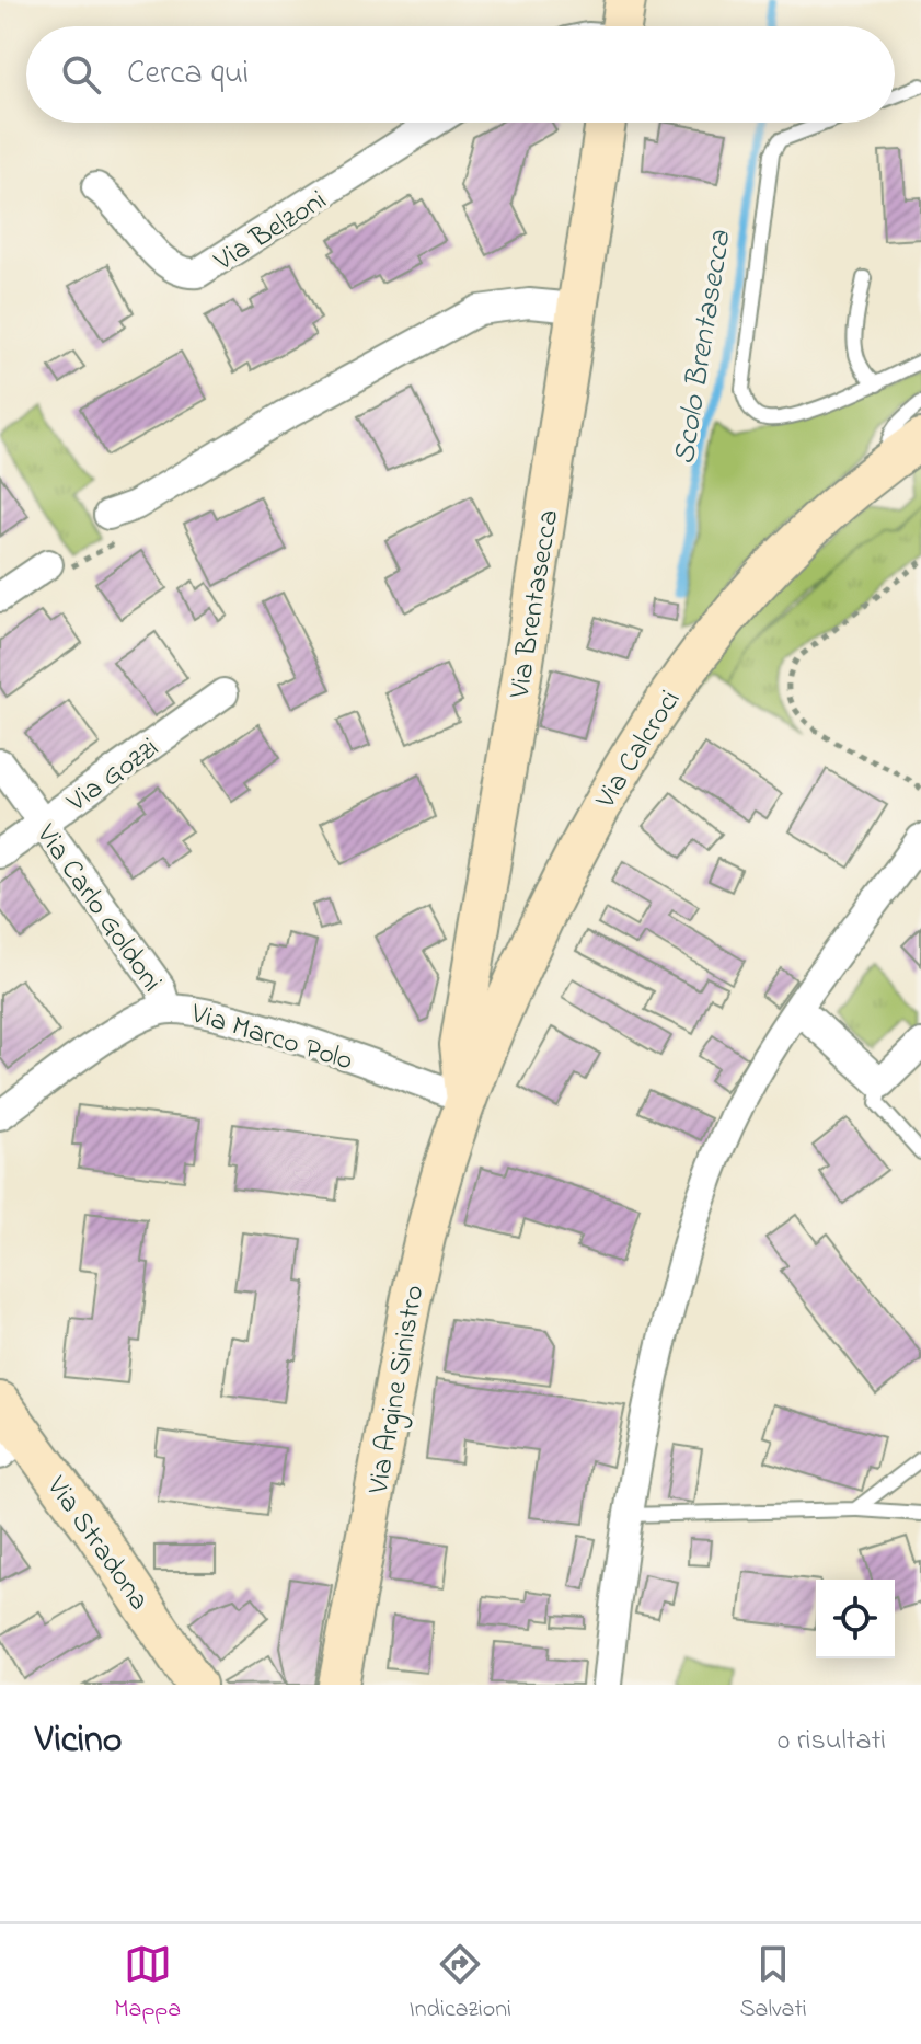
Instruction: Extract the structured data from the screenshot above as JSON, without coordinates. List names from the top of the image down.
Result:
{
  "streets": {
    "main road": [
      "Via Brentasecca",
      "Via Calcroci",
      "Via Argine Sinistro",
      "Via Stradona"
    ],
    "street": [
      "Via Belzoni",
      "Via Gozzi",
      "Via Carlo Goldoni",
      "Via Marco Polo"
    ]
  },
  "crossings": [
    ["Via Brentasecca", "Via Calcroci"],
    ["Via Brentasecca", "Via Marco Polo"],
    ["Via Brentasecca", "Via Argine Sinistro"],
    ["Via Calcroci", "Via Marco Polo"],
    ["Via Calcroci", "Via Argine Sinistro"],
    ["Via Gozzi", "Via Carlo Goldoni"],
    ["Via Carlo Goldoni", "Via Marco Polo"],
    ["Via Marco Polo", "Via Argine Sinistro"]
  ],
  "water": ["Scolo Brentasecca"],
  "page": {
    "search": "Cerca qui",
    "heading": ["Vicino", "0 risultati"],
    "nav": ["Mappa", "Indicazioni", "Salvati"]
  }
}
